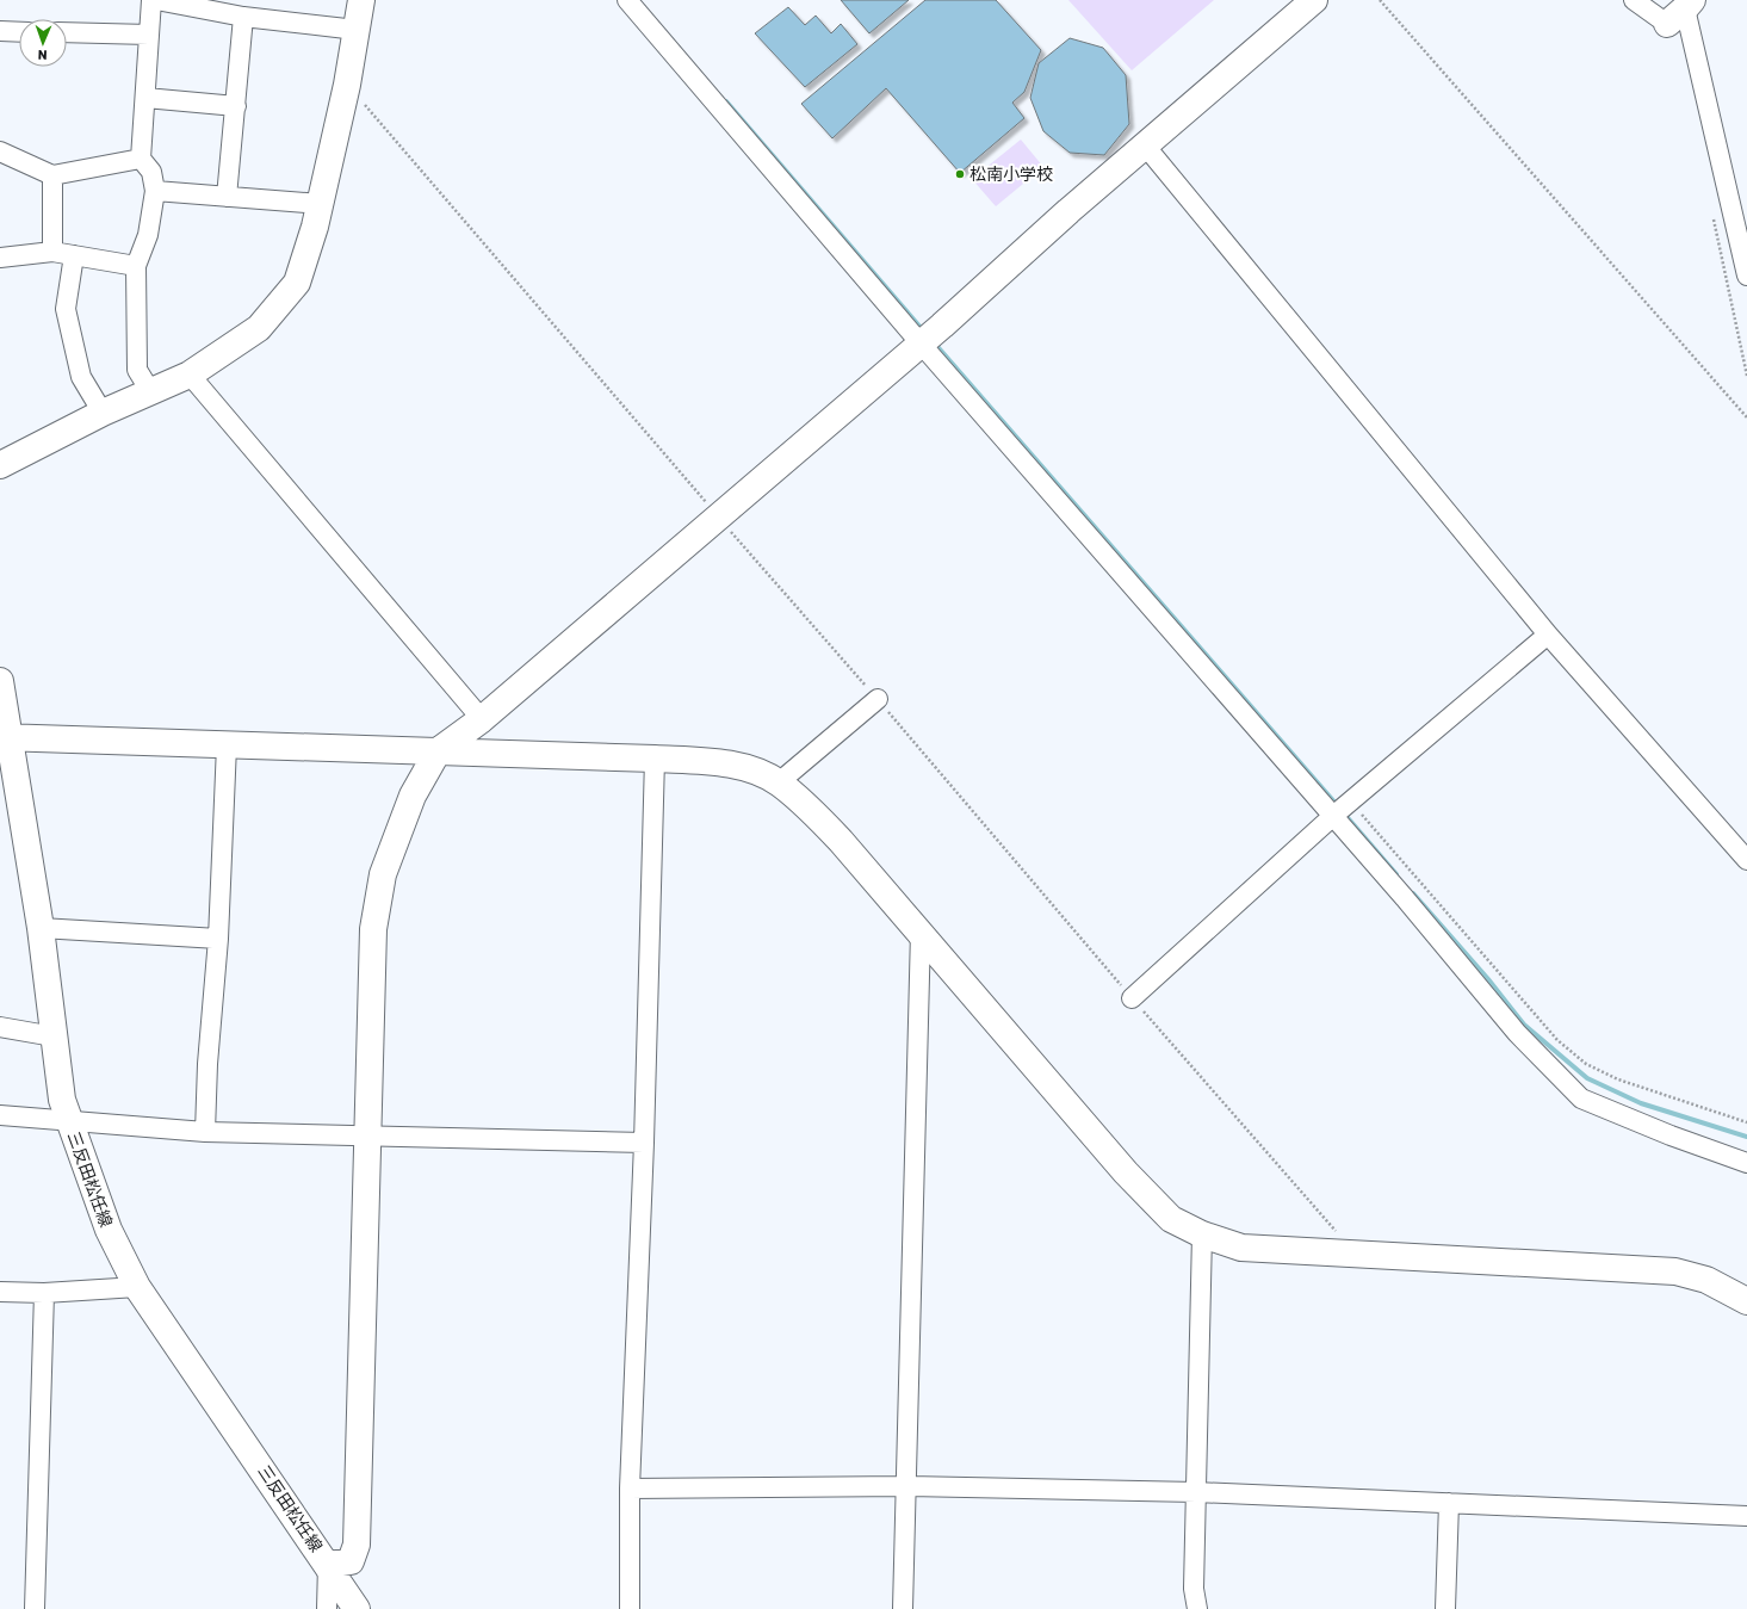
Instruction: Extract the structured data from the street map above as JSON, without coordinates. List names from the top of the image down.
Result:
{
  "streets": {
    "street": ["三反田松任線"]
  },
  "places": ["松南小学校"],
  "north": "bottom"
}
